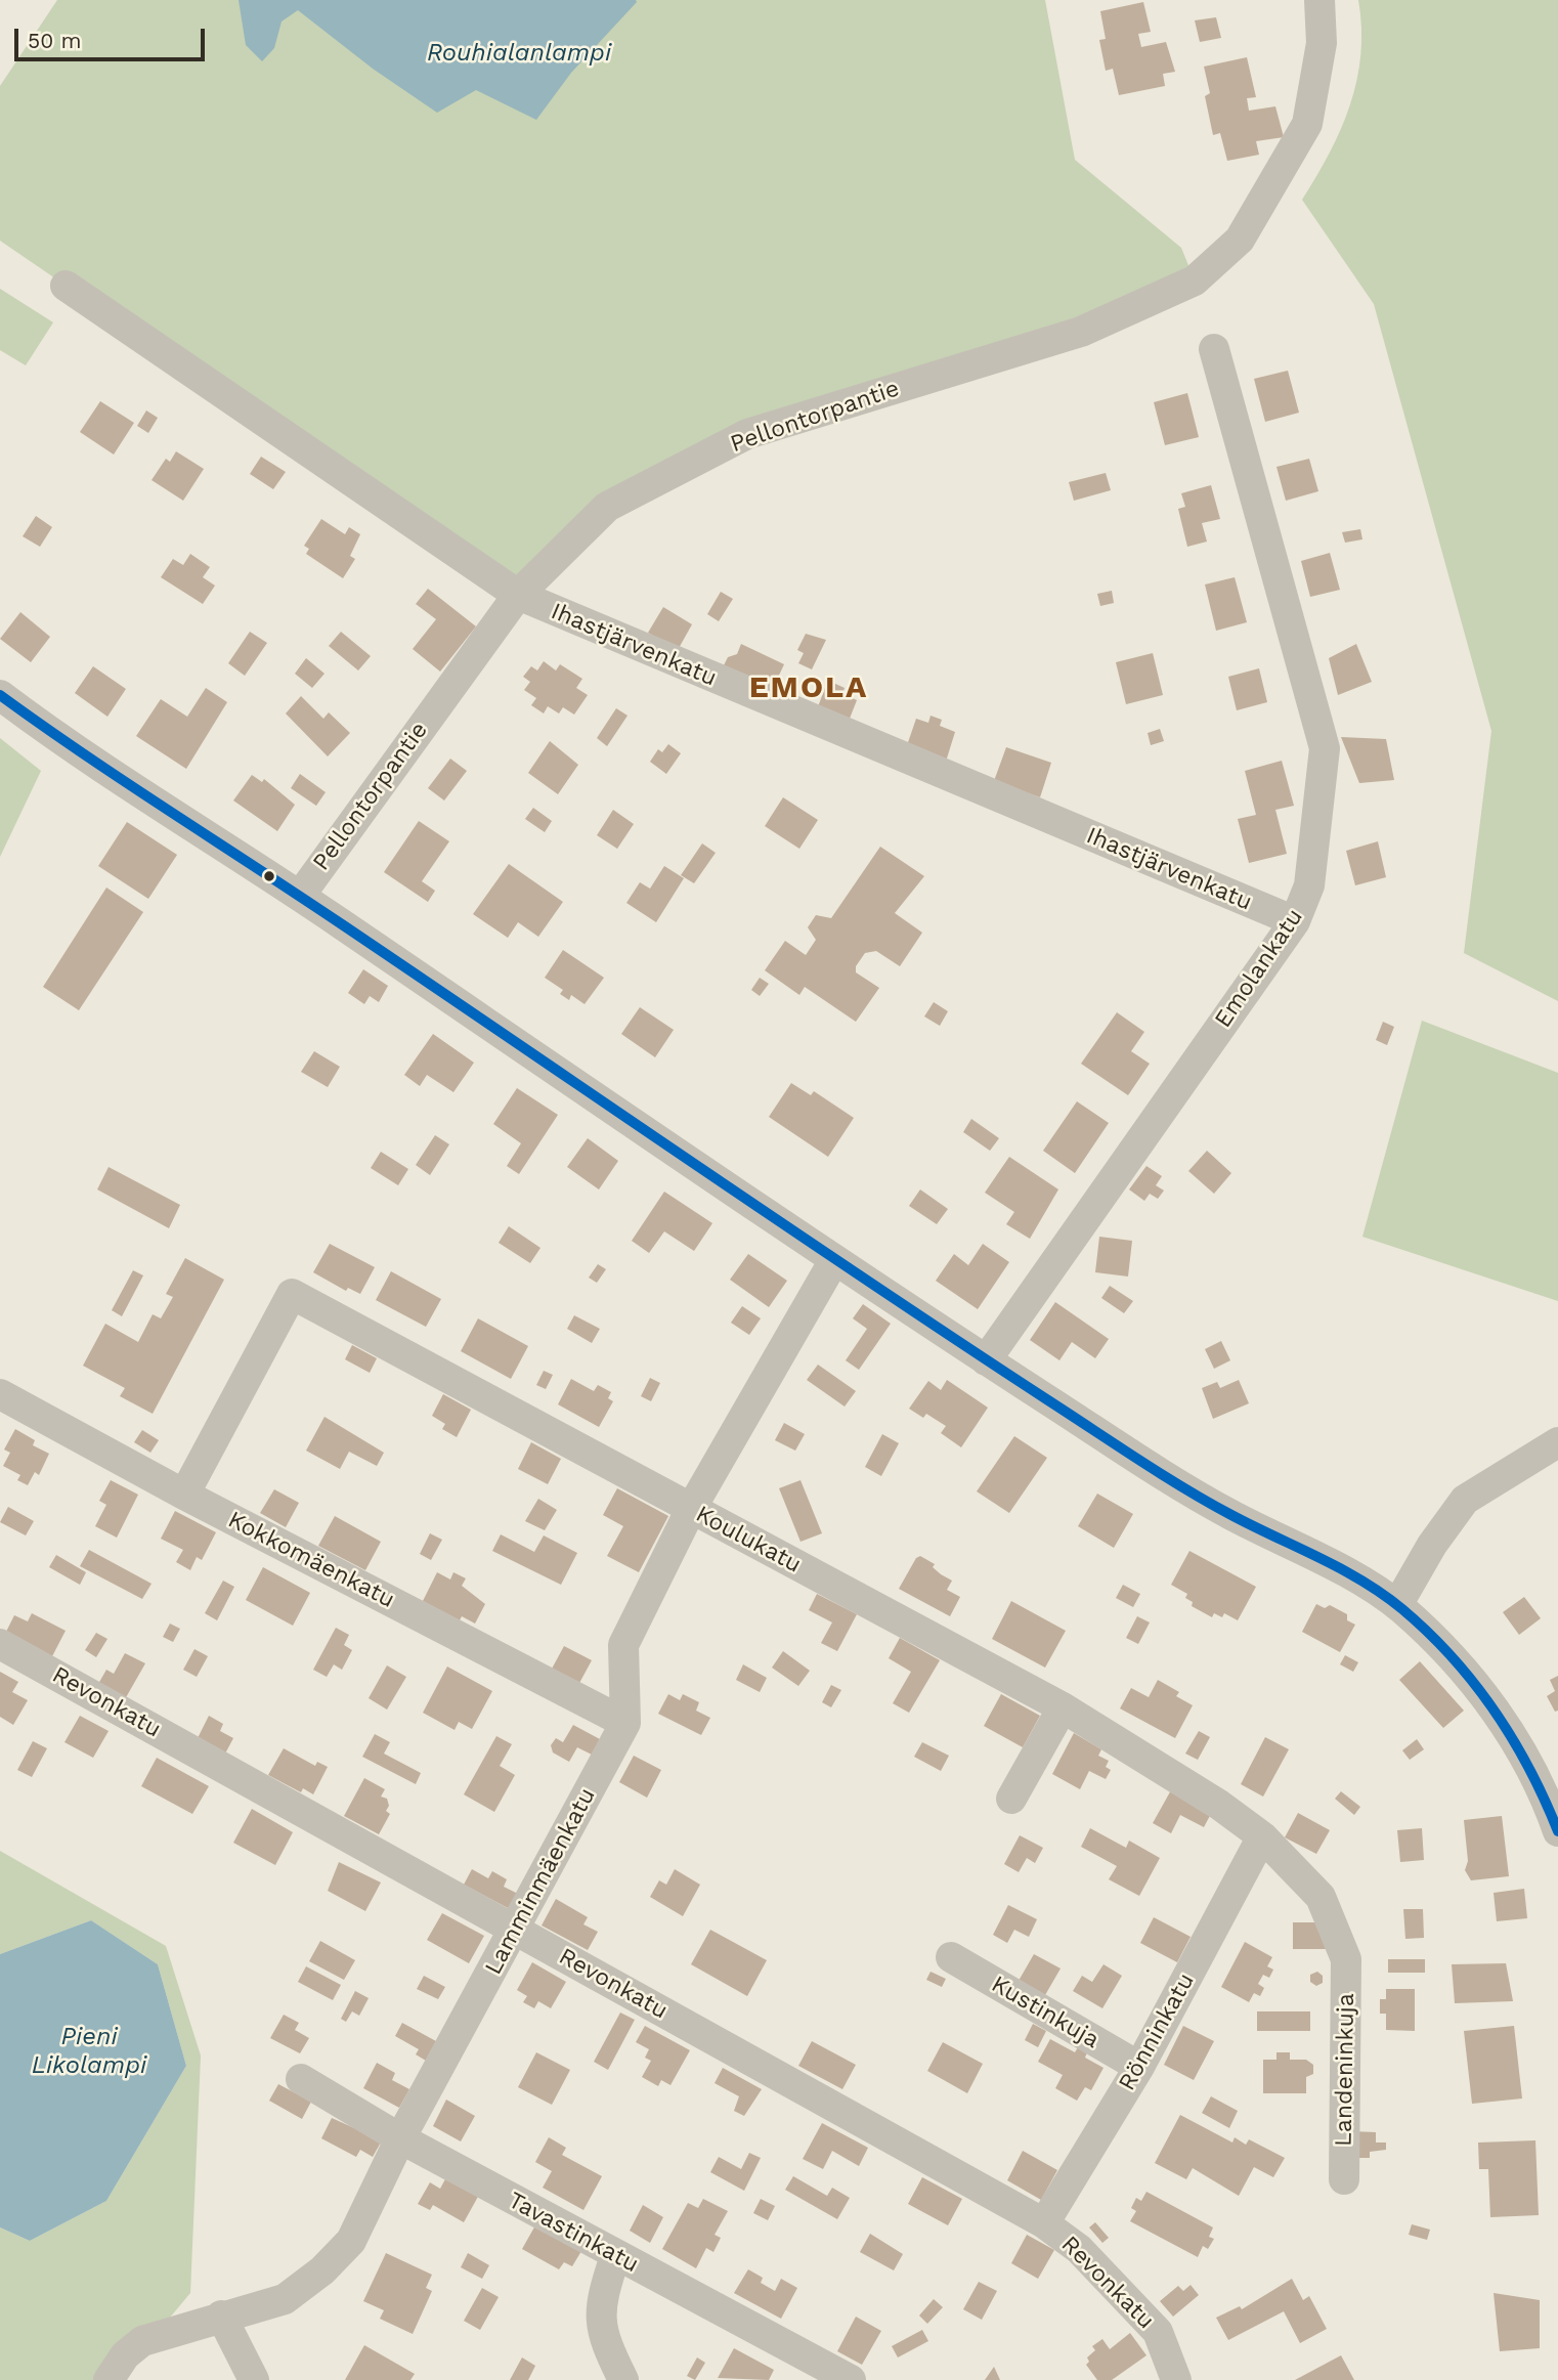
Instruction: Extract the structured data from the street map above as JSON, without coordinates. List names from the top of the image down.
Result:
{
  "streets": {
    "street": [
      "Pellontorpantie",
      "Ihastjärvenkatu",
      "Emolankatu",
      "Koulukatu",
      "Kokkomäenkatu",
      "Revonkatu",
      "Lamminmäenkatu",
      "Kustinkuja",
      "Rönninkatu",
      "Landeninkuja",
      "Tavastinkatu"
    ]
  },
  "crossings": [
    ["Pellontorpantie", "Ihastjärvenkatu"],
    ["Ihastjärvenkatu", "Emolankatu"],
    ["Koulukatu", "Kokkomäenkatu"],
    ["Koulukatu", "Lamminmäenkatu"],
    ["Koulukatu", "Rönninkatu"],
    ["Koulukatu", "Landeninkuja"],
    ["Kokkomäenkatu", "Lamminmäenkatu"],
    ["Revonkatu", "Lamminmäenkatu"],
    ["Revonkatu", "Rönninkatu"],
    ["Lamminmäenkatu", "Tavastinkatu"],
    ["Kustinkuja", "Rönninkatu"]
  ],
  "districts": ["EMOLA"],
  "water": ["Rouhialanlampi", "Pieni Likolampi"],
  "scale_bar": "50 m"
}
